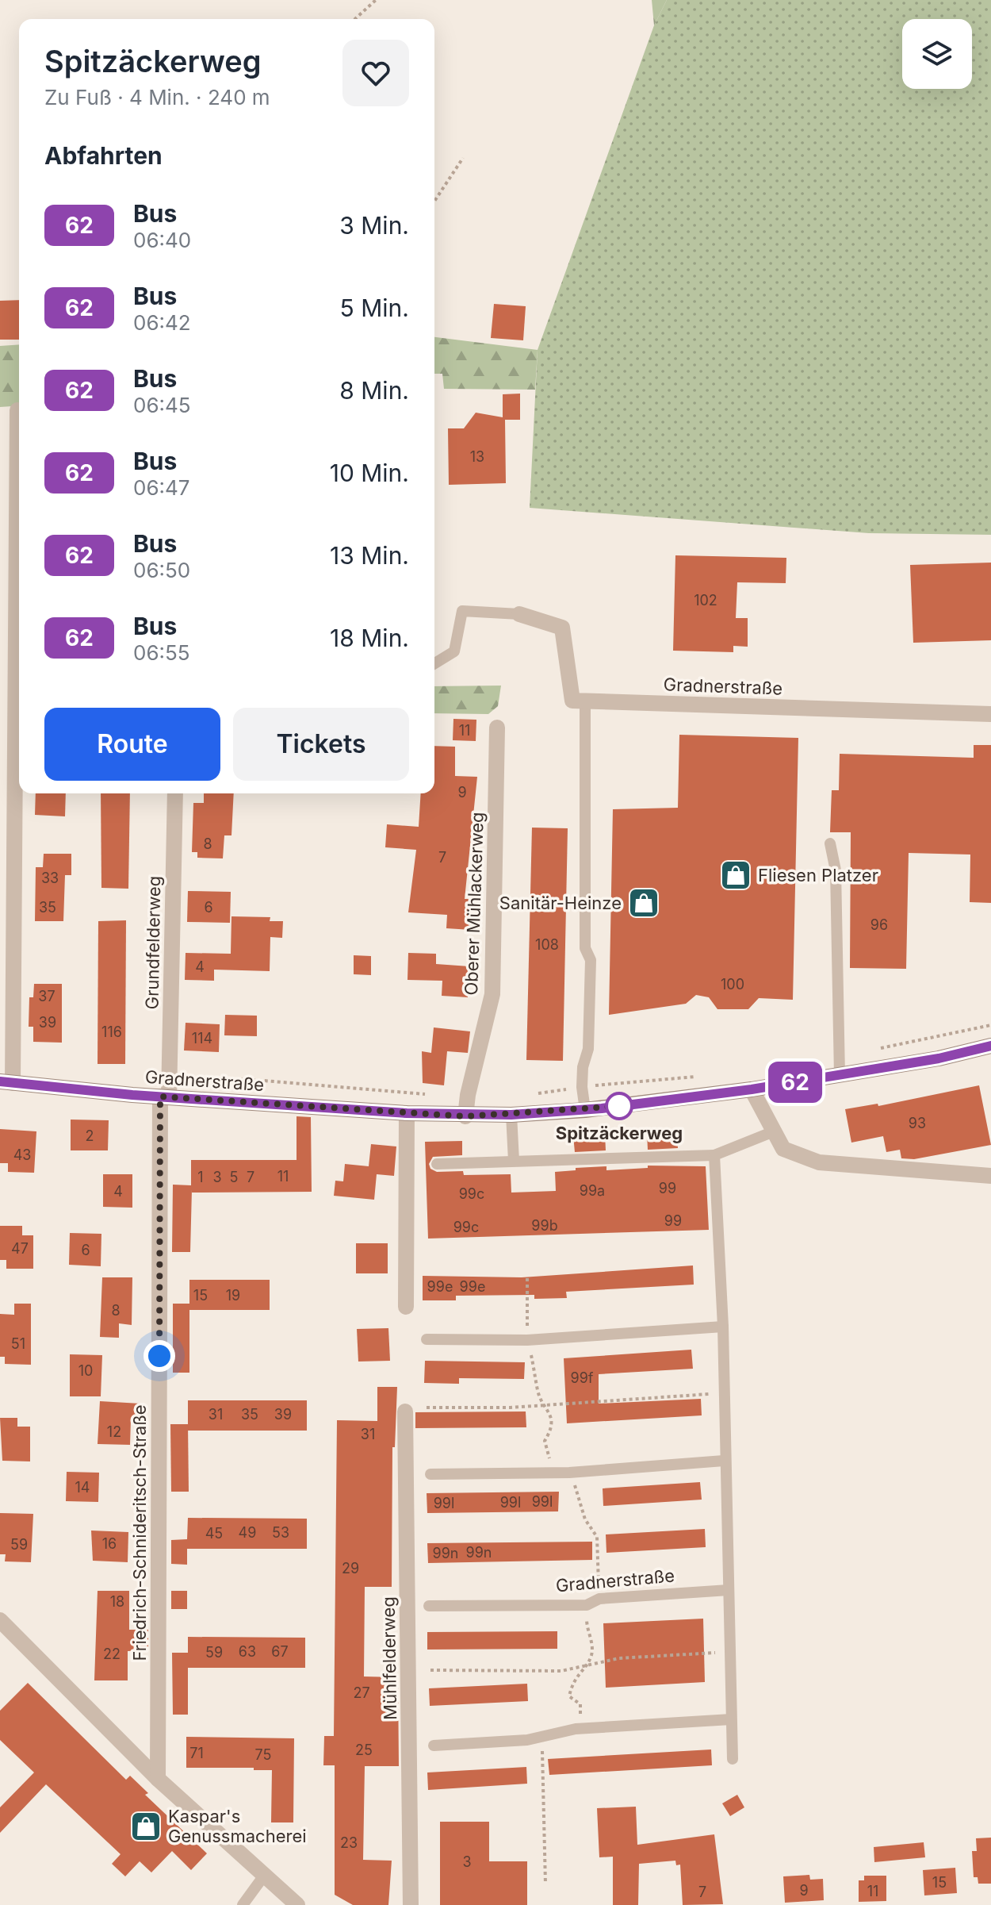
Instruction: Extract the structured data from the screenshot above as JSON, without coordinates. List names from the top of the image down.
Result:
{
  "streets": {
    "main road": ["Gradnerstraße"],
    "street": [
      "Oberer Mühlackerweg",
      "Grundfelderweg",
      "Friedrich-Schnideritsch-Straße",
      "Mühlfelderweg"
    ]
  },
  "crossings": [
    ["Gradnerstraße", "Oberer Mühlackerweg"],
    ["Gradnerstraße", "Grundfelderweg"],
    ["Gradnerstraße", "Friedrich-Schnideritsch-Straße"],
    ["Grundfelderweg", "Friedrich-Schnideritsch-Straße"]
  ],
  "places": {
    "shop": ["Fliesen Platzer", "Sanitär-Heinze", "Kaspar's Genussmacherei"],
    "other": ["Spitzäckerweg"]
  },
  "lines": ["bus line 62"],
  "house_numbers": [
    "13",
    "102",
    "11",
    "9",
    "8",
    "7",
    "33",
    "35",
    "6",
    "96",
    "108",
    "4",
    "100",
    "37",
    "39",
    "116",
    "114",
    "93",
    "2",
    "43",
    "11",
    "1",
    "3",
    "5",
    "7",
    "99",
    "99a",
    "4",
    "99c",
    "99",
    "99b",
    "99c",
    "47",
    "6",
    "99e",
    "99e",
    "15",
    "19",
    "8",
    "51",
    "10",
    "99f",
    "31",
    "35",
    "39",
    "12",
    "31",
    "14",
    "99l",
    "99l",
    "99l",
    "49",
    "53",
    "45",
    "16",
    "59",
    "99n",
    "99n",
    "29",
    "18",
    "63",
    "67",
    "59",
    "22",
    "27",
    "25",
    "71",
    "75",
    "23",
    "3",
    "15",
    "9",
    "11",
    "7"
  ],
  "page": {
    "on_map": "62",
    "heading": [
      ["Spitzäckerweg", "Zu Fuß · 4 Min. · 240 m"],
      "Abfahrten"
    ],
    "list": [
      {
        "mark": "62",
        "name": "Bus",
        "note": "06:40",
        "value": "3 Min."
      },
      {
        "mark": "62",
        "name": "Bus",
        "note": "06:42",
        "value": "5 Min."
      },
      {
        "mark": "62",
        "name": "Bus",
        "note": "06:45",
        "value": "8 Min."
      },
      {
        "mark": "62",
        "name": "Bus",
        "note": "06:47",
        "value": "10 Min."
      },
      {
        "mark": "62",
        "name": "Bus",
        "note": "06:50",
        "value": "13 Min."
      },
      {
        "mark": "62",
        "name": "Bus",
        "note": "06:55",
        "value": "18 Min."
      }
    ],
    "buttons": ["Route", "Tickets"]
  }
}
